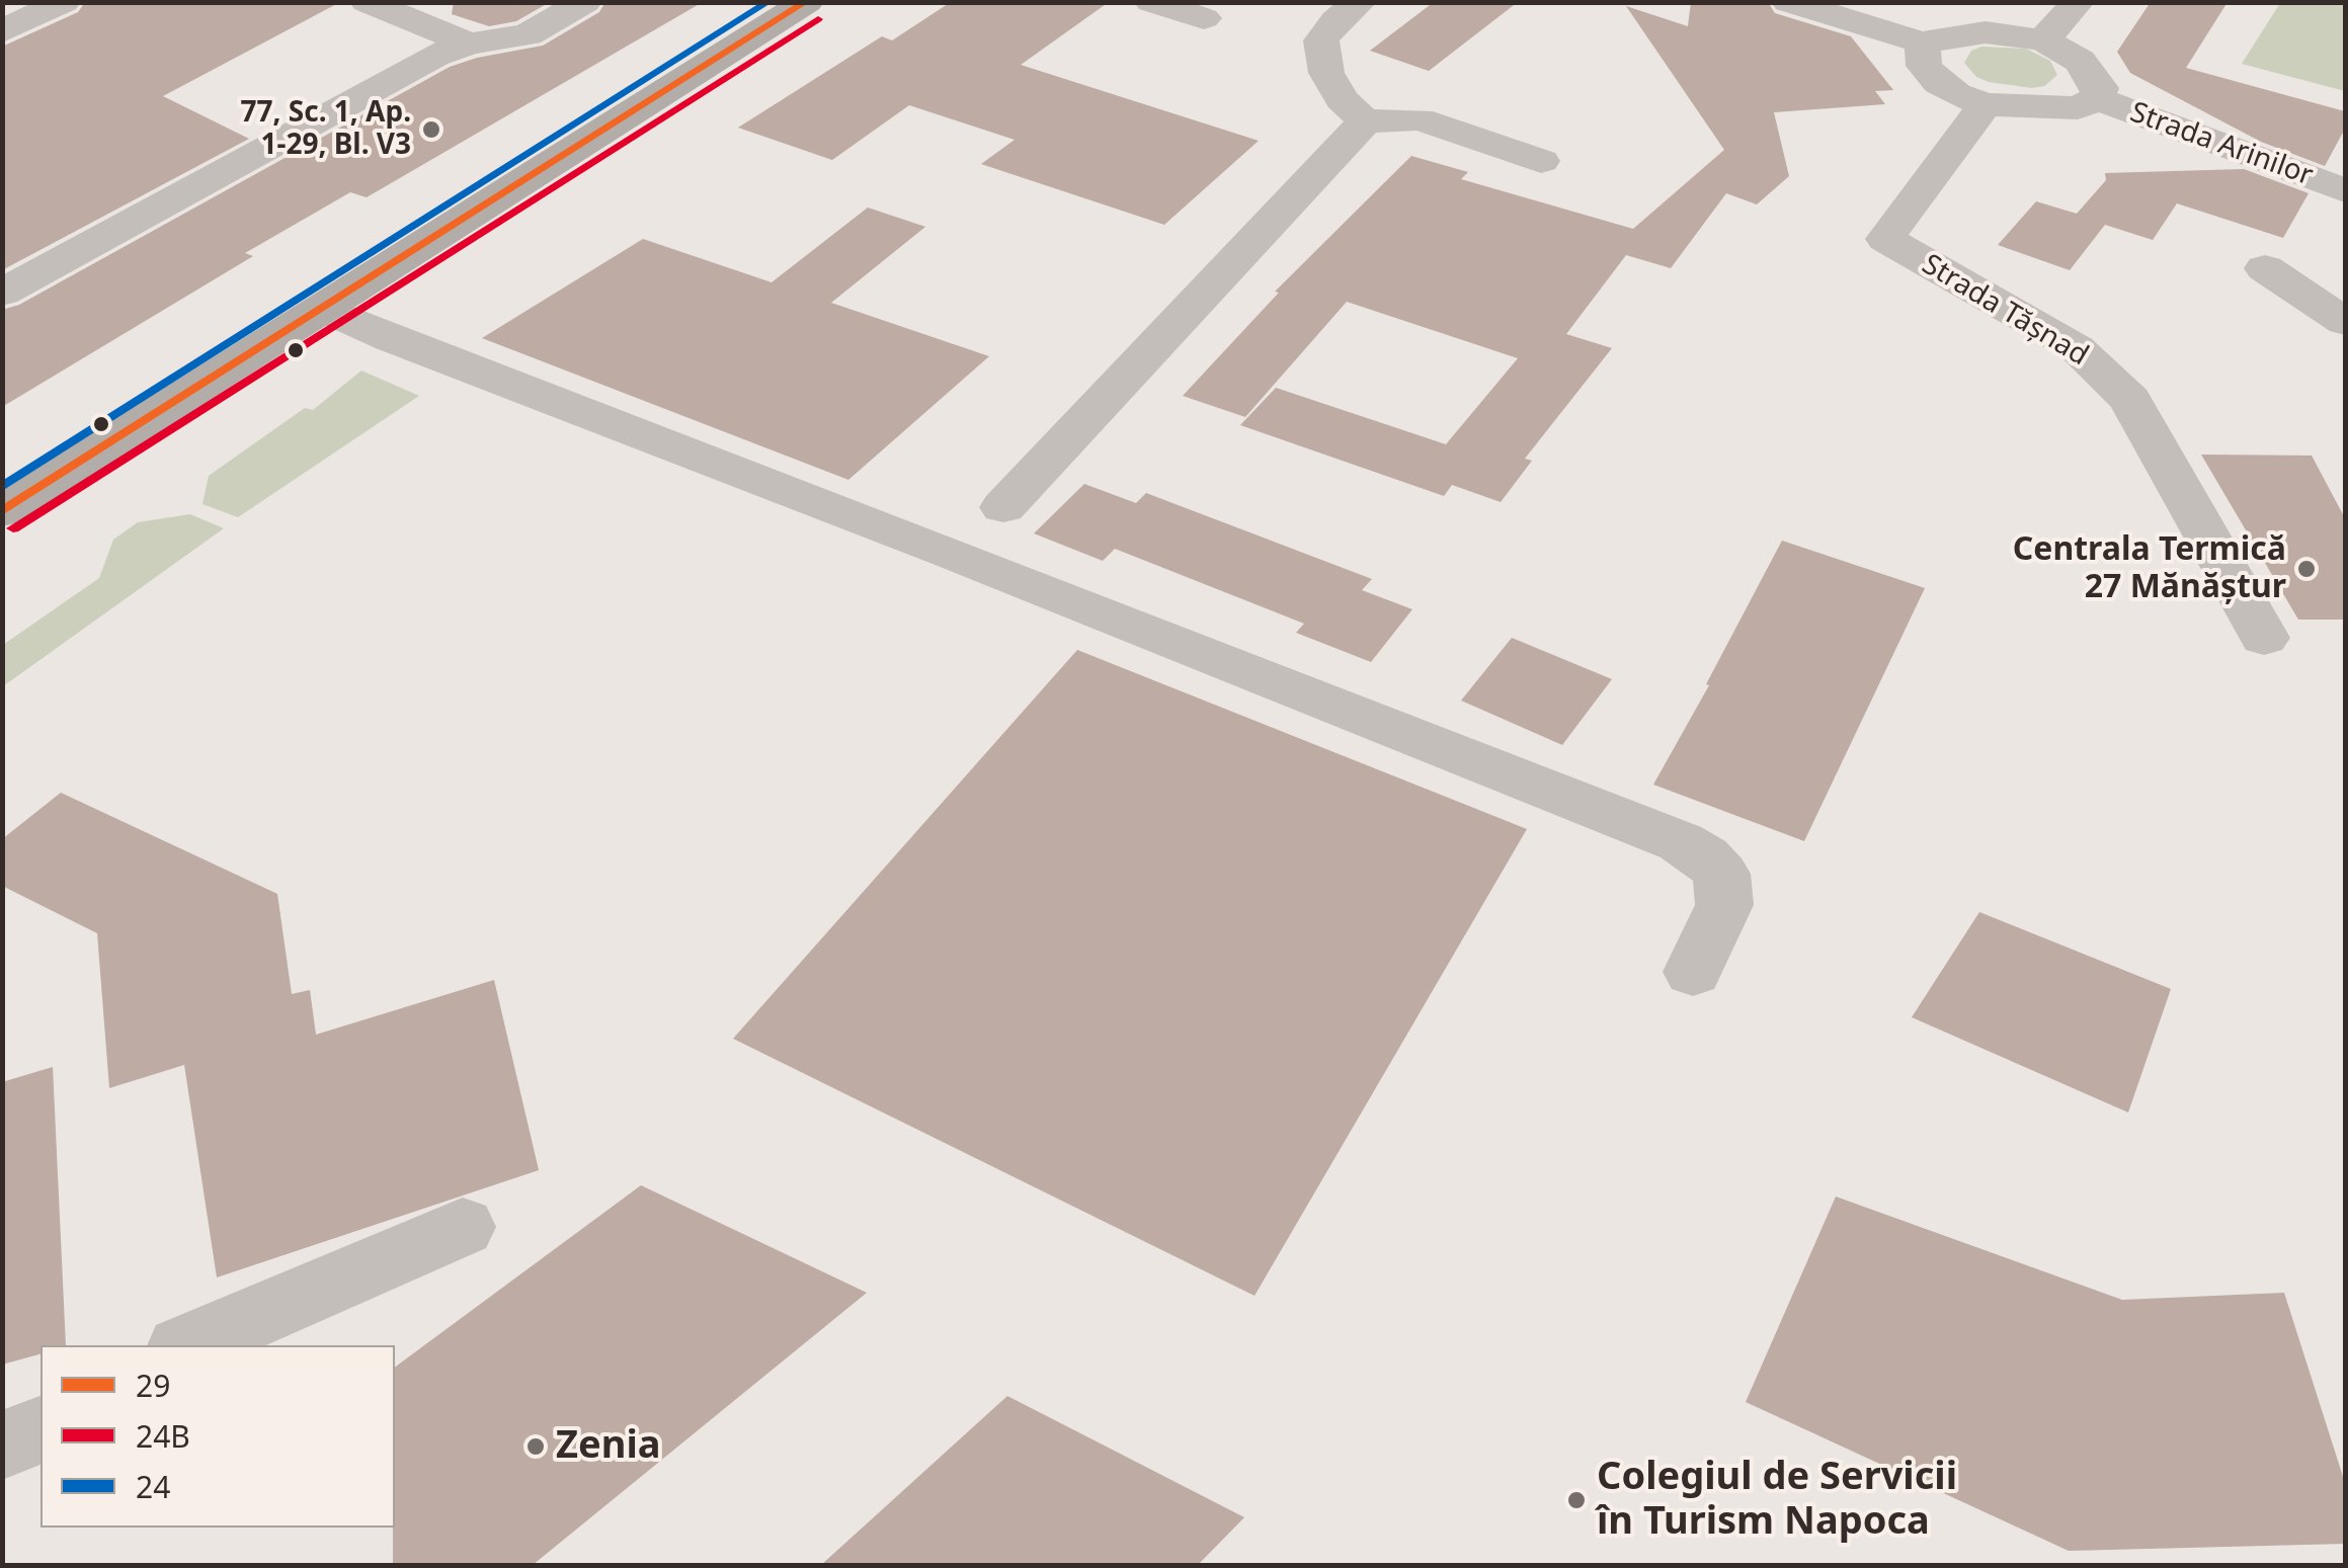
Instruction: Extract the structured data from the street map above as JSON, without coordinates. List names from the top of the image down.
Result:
{
  "streets": {
    "street": ["Strada Arinilor", "Strada Tășnad"]
  },
  "crossings": [
    ["Strada Arinilor", "Strada Tășnad"]
  ],
  "places": [
    "77, Sc. 1, Ap. 1-29, Bl. V3",
    "Centrala Termică 27 Mănăștur",
    "Zenia",
    "Colegiul de Servicii în Turism Napoca"
  ],
  "lines": ["transit line 29", "transit line 24", "transit line 24B"],
  "legend": ["29", "24B", "24"]
}
